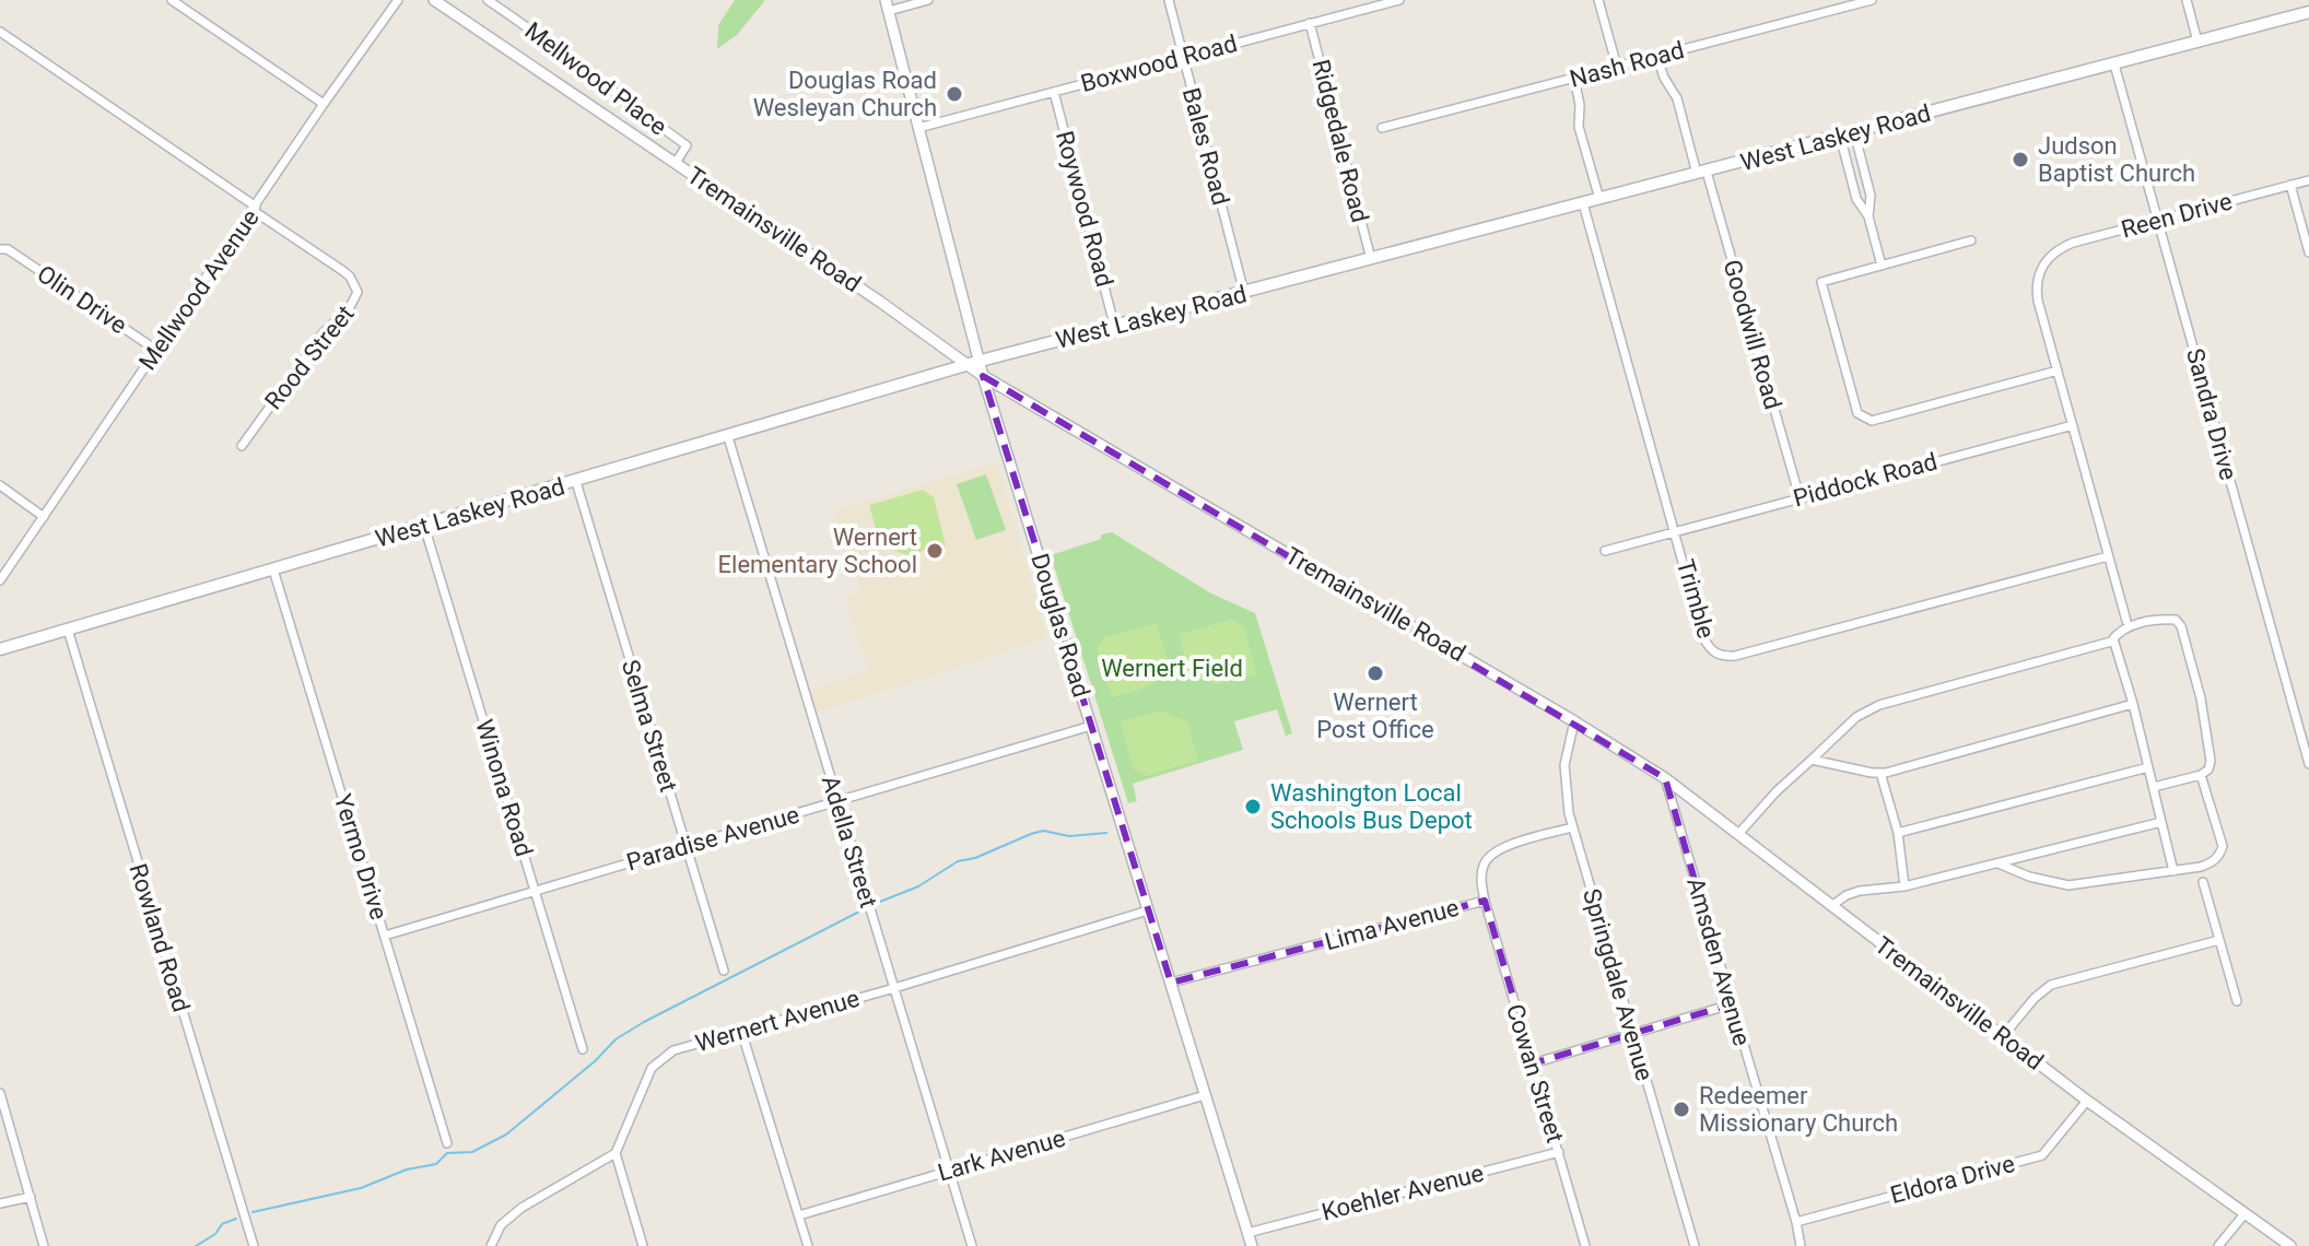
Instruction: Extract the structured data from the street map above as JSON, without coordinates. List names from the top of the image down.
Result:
{
  "streets": {
    "main road": ["West Laskey Road"],
    "street": [
      "Boxwood Road",
      "Nash Road",
      "Mellwood Place",
      "Ridgedale Road",
      "Bales Road",
      "Roywood Road",
      "Reen Drive",
      "Tremainsville Road",
      "Mellwood Avenue",
      "Olin Drive",
      "Goodwill Road",
      "Rood Street",
      "Sandra Drive",
      "Piddock Road",
      "Trimble",
      "Douglas Road",
      "Selma Street",
      "Winona Road",
      "Paradise Avenue",
      "Adella Street",
      "Yermo Drive",
      "Lima Avenue",
      "Rowland Road",
      "Amsden Avenue",
      "Springdale Avenue",
      "Wernert Avenue",
      "Cowan Street",
      "Lark Avenue",
      "Eldora Drive",
      "Koehler Avenue"
    ]
  },
  "crossings": [
    ["Boxwood Road", "Ridgedale Road"],
    ["Boxwood Road", "Bales Road"],
    ["Boxwood Road", "Roywood Road"],
    ["Boxwood Road", "Douglas Road"],
    ["Nash Road", "Goodwill Road"],
    ["Mellwood Place", "Tremainsville Road"],
    ["West Laskey Road", "Ridgedale Road"],
    ["West Laskey Road", "Bales Road"],
    ["West Laskey Road", "Roywood Road"],
    ["West Laskey Road", "Tremainsville Road"],
    ["West Laskey Road", "Goodwill Road"],
    ["West Laskey Road", "Sandra Drive"],
    ["West Laskey Road", "Trimble"],
    ["West Laskey Road", "Douglas Road"],
    ["West Laskey Road", "Selma Street"],
    ["West Laskey Road", "Winona Road"],
    ["West Laskey Road", "Adella Street"],
    ["West Laskey Road", "Yermo Drive"],
    ["West Laskey Road", "Rowland Road"],
    ["Reen Drive", "Sandra Drive"],
    ["Tremainsville Road", "Douglas Road"],
    ["Tremainsville Road", "Amsden Avenue"],
    ["Tremainsville Road", "Springdale Avenue"],
    ["Tremainsville Road", "Eldora Drive"],
    ["Mellwood Avenue", "Olin Drive"],
    ["Mellwood Avenue", "Rood Street"],
    ["Goodwill Road", "Piddock Road"],
    ["Piddock Road", "Trimble"],
    ["Douglas Road", "Paradise Avenue"],
    ["Douglas Road", "Lima Avenue"],
    ["Douglas Road", "Wernert Avenue"],
    ["Douglas Road", "Lark Avenue"],
    ["Douglas Road", "Koehler Avenue"],
    ["Selma Street", "Paradise Avenue"],
    ["Winona Road", "Paradise Avenue"],
    ["Paradise Avenue", "Adella Street"],
    ["Paradise Avenue", "Yermo Drive"],
    ["Adella Street", "Wernert Avenue"],
    ["Adella Street", "Lark Avenue"],
    ["Lima Avenue", "Springdale Avenue"],
    ["Lima Avenue", "Cowan Street"],
    ["Amsden Avenue", "Eldora Drive"],
    ["Cowan Street", "Koehler Avenue"]
  ],
  "parks": ["Wernert Field"],
  "places": [
    "Douglas Road Wesleyan Church",
    "Judson Baptist Church",
    "Wernert Elementary School",
    "Wernert Post Office",
    "Washington Local Schools Bus Depot",
    "Redeemer Missionary Church"
  ]
}
